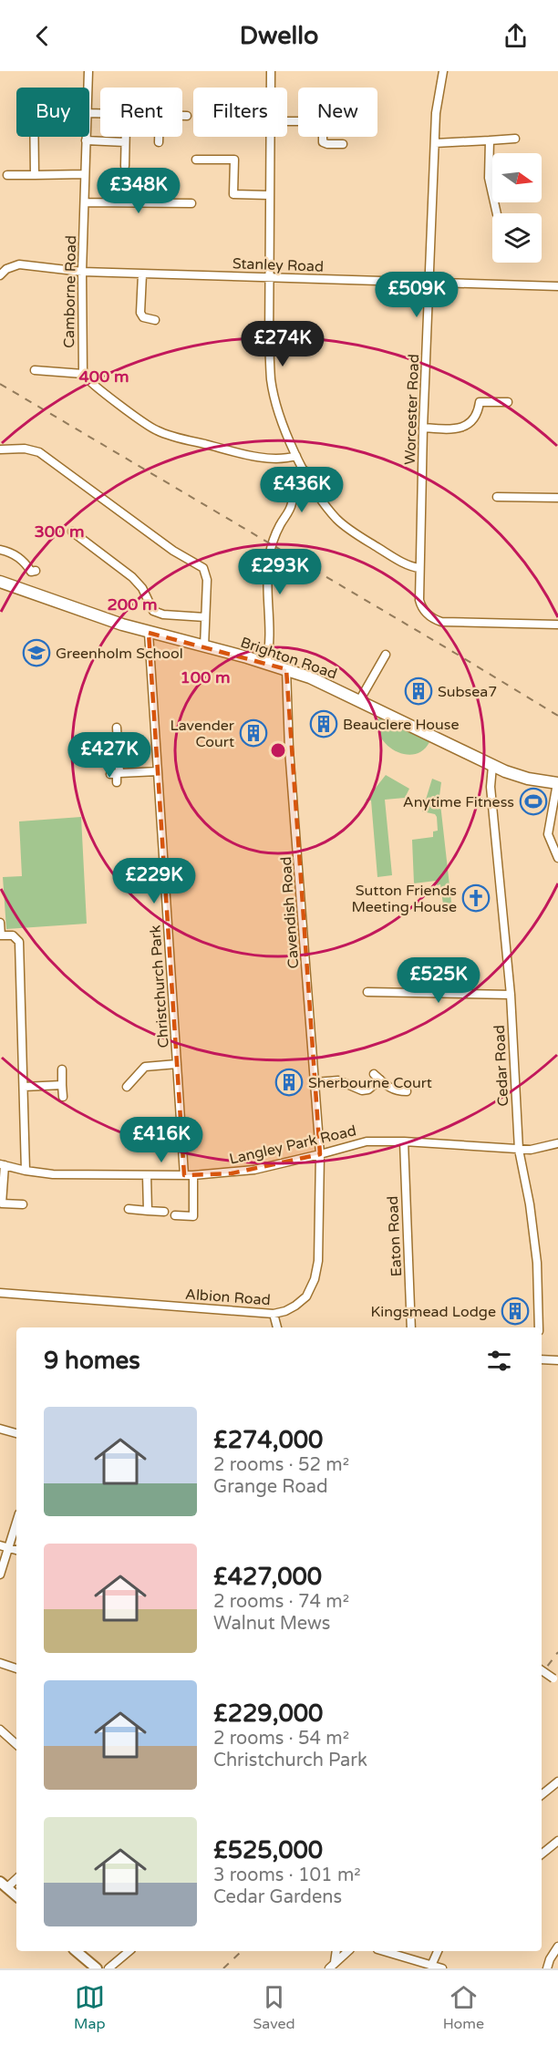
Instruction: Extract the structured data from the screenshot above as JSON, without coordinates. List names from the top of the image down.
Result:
{
  "streets": {
    "main road": ["Brighton Road"],
    "street": [
      "Stanley Road",
      "Camborne Road",
      "Worcester Road",
      "Cavendish Road",
      "Christchurch Park",
      "Cedar Road",
      "Langley Park Road",
      "Eaton Road",
      "Albion Road"
    ]
  },
  "crossings": [
    ["Stanley Road", "Camborne Road"],
    ["Stanley Road", "Worcester Road"],
    ["Brighton Road", "Cavendish Road"],
    ["Brighton Road", "Christchurch Park"],
    ["Brighton Road", "Cedar Road"],
    ["Cavendish Road", "Langley Park Road"],
    ["Cavendish Road", "Albion Road"],
    ["Christchurch Park", "Langley Park Road"],
    ["Cedar Road", "Langley Park Road"],
    ["Langley Park Road", "Eaton Road"],
    ["Langley Park Road", "Albion Road"]
  ],
  "places": {
    "school or university": ["Greenholm School"],
    "building": [
      "Subsea7",
      "Beauclere House",
      "Lavender Court",
      "Sherbourne Court",
      "Kingsmead Lodge"
    ],
    "sports": ["Anytime Fitness"],
    "church": ["Sutton Friends Meeting House"]
  },
  "north": "right",
  "page": {
    "header": "Dwello",
    "chip": [
      "Buy",
      "Rent",
      "Filters",
      "New"
    ],
    "price": [
      "£348K",
      "£509K",
      "£274K",
      "£436K",
      "£293K",
      "£427K",
      "£229K",
      "£525K",
      "£416K"
    ],
    "heading": "9 homes",
    "list": [
      {
        "name": "£274,000",
        "note": "2 rooms · 52 m² · Grange Road"
      },
      {
        "name": "£427,000",
        "note": "2 rooms · 74 m² · Walnut Mews"
      },
      {
        "name": "£229,000",
        "note": "2 rooms · 54 m² · Christchurch Park"
      },
      {
        "name": "£525,000",
        "note": "3 rooms · 101 m² · Cedar Gardens"
      }
    ],
    "tabs": ["Map", "Saved", "Home"]
  },
  "rings": [
    "400 m",
    "300 m",
    "200 m",
    "100 m"
  ]
}
